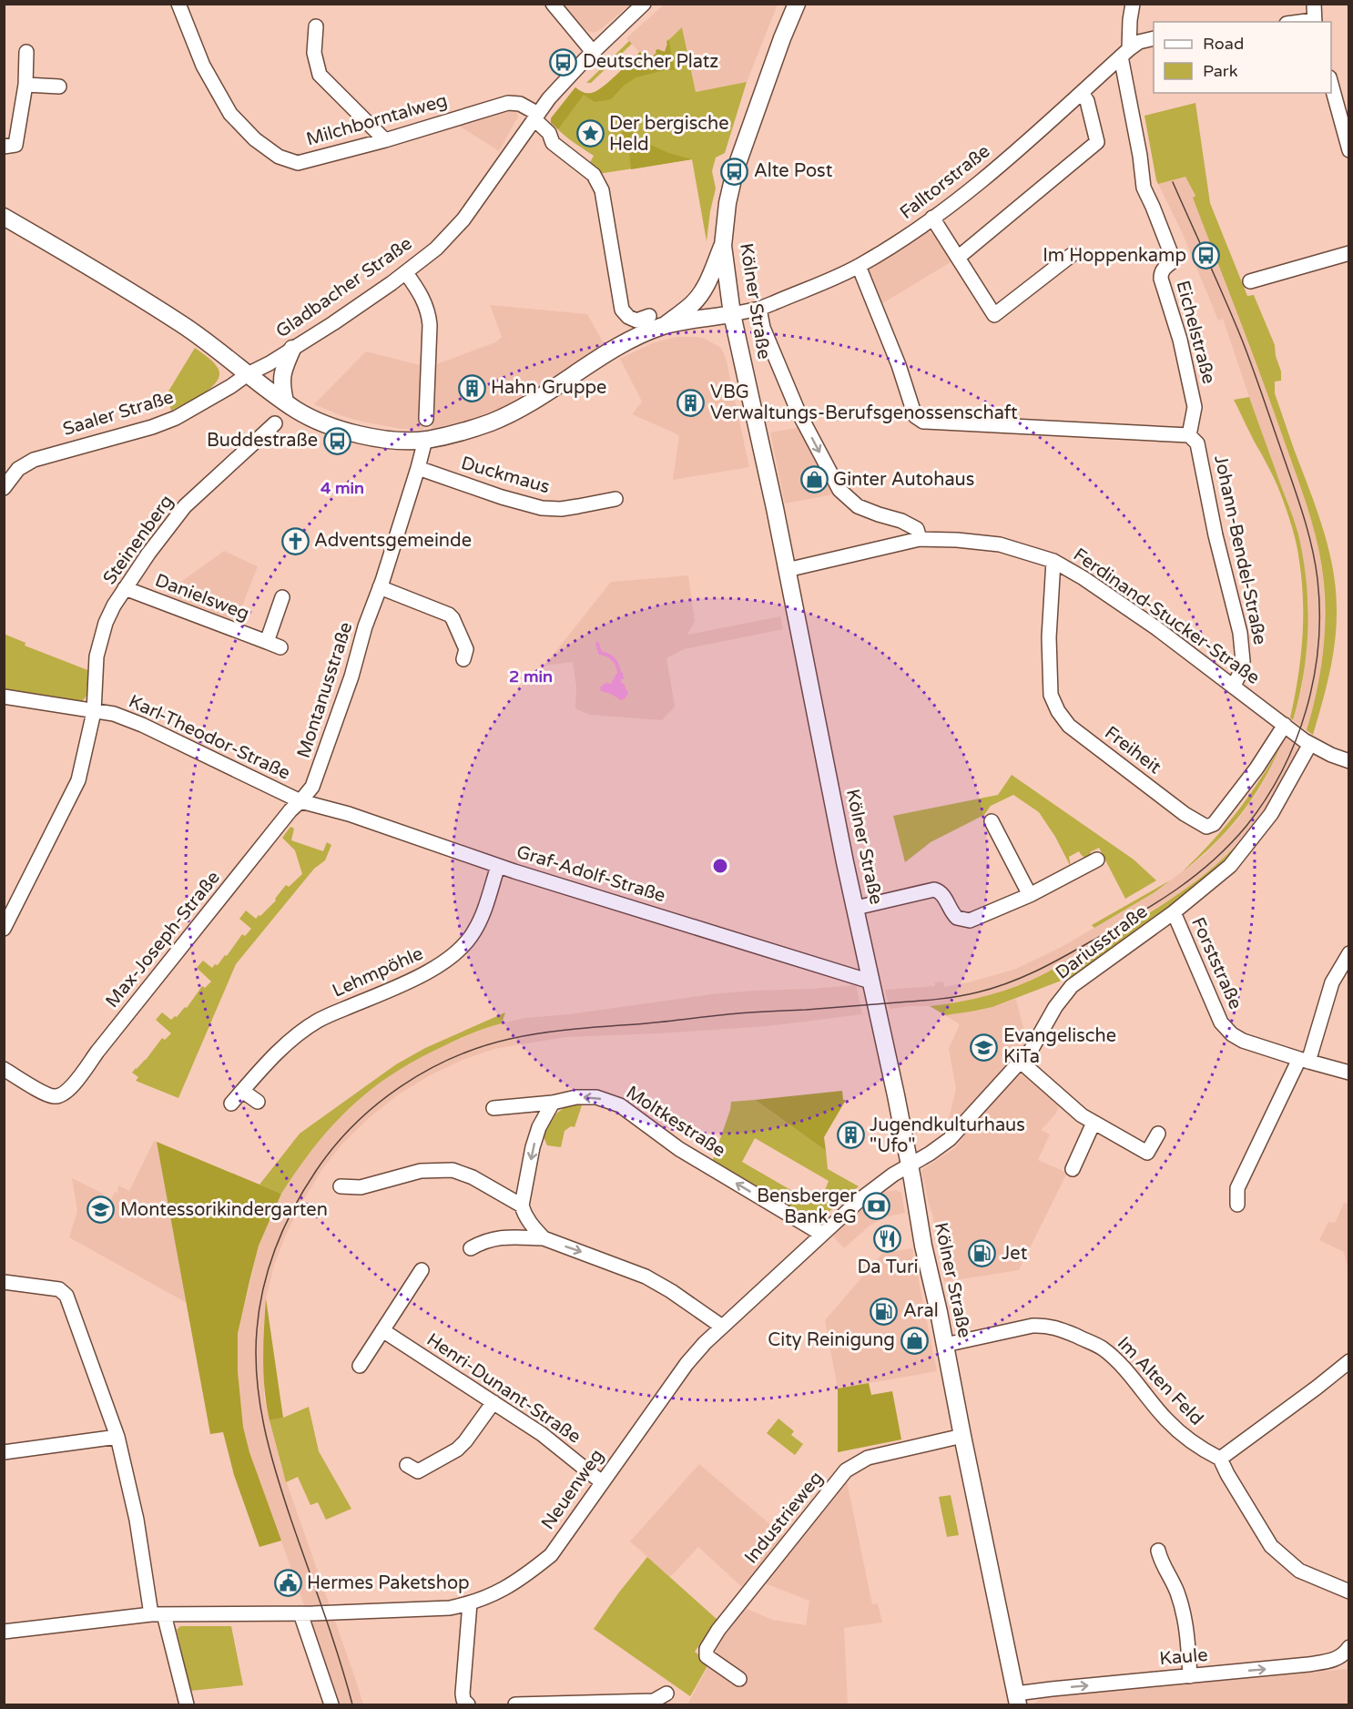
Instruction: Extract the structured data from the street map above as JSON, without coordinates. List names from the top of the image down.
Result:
{
  "streets": {
    "main road": ["Kölner Straße"],
    "street": [
      "Milchborntalweg",
      "Falltorstraße",
      "Gladbacher Straße",
      "Eichelstraße",
      "Saaler Straße",
      "Duckmaus",
      "Steinenberg",
      "Johann-Bendel-Straße",
      "Danielsweg",
      "Ferdinand-Stucker-Straße",
      "Montanusstraße",
      "Karl-Theodor-Straße",
      "Freiheit",
      "Graf-Adolf-Straße",
      "Max-Joseph-Straße",
      "Dariusstraße",
      "Forststraße",
      "Lehmpöhle",
      "Moltkestraße",
      "Im Alten Feld",
      "Henri-Dunant-Straße",
      "Neuenweg",
      "Industrieweg",
      "Kaule"
    ]
  },
  "crossings": [
    ["Milchborntalweg", "Gladbacher Straße"],
    ["Falltorstraße", "Kölner Straße"],
    ["Falltorstraße", "Eichelstraße"],
    ["Gladbacher Straße", "Saaler Straße"],
    ["Kölner Straße", "Ferdinand-Stucker-Straße"],
    ["Kölner Straße", "Graf-Adolf-Straße"],
    ["Kölner Straße", "Dariusstraße"],
    ["Kölner Straße", "Im Alten Feld"],
    ["Kölner Straße", "Neuenweg"],
    ["Kölner Straße", "Industrieweg"],
    ["Kölner Straße", "Kaule"],
    ["Eichelstraße", "Johann-Bendel-Straße"],
    ["Duckmaus", "Montanusstraße"],
    ["Steinenberg", "Danielsweg"],
    ["Steinenberg", "Karl-Theodor-Straße"],
    ["Johann-Bendel-Straße", "Ferdinand-Stucker-Straße"],
    ["Ferdinand-Stucker-Straße", "Freiheit"],
    ["Ferdinand-Stucker-Straße", "Dariusstraße"],
    ["Montanusstraße", "Karl-Theodor-Straße"],
    ["Montanusstraße", "Graf-Adolf-Straße"],
    ["Montanusstraße", "Max-Joseph-Straße"],
    ["Karl-Theodor-Straße", "Graf-Adolf-Straße"],
    ["Karl-Theodor-Straße", "Max-Joseph-Straße"],
    ["Graf-Adolf-Straße", "Max-Joseph-Straße"],
    ["Graf-Adolf-Straße", "Lehmpöhle"],
    ["Dariusstraße", "Forststraße"],
    ["Dariusstraße", "Neuenweg"],
    ["Moltkestraße", "Neuenweg"],
    ["Henri-Dunant-Straße", "Neuenweg"]
  ],
  "one_way": ["Moltkestraße", "Kaule"],
  "places": {
    "bus stop": [
      "Deutscher Platz",
      "Alte Post",
      "Im Hoppenkamp",
      "Buddestraße"
    ],
    "place": ["Der bergische Held"],
    "building": ["Hahn Gruppe", "VBG Verwaltungs-Berufsgenossenschaft", "Jugendkulturhaus \"Ufo\""],
    "shop": ["Ginter Autohaus", "City Reinigung"],
    "church": ["Adventsgemeinde"],
    "school or university": ["Evangelische KiTa", "Montessorikindergarten"],
    "bank": ["Bensberger Bank eG"],
    "restaurant": ["Da Turi"],
    "fuel station": ["Jet", "Aral"],
    "public building": ["Hermes Paketshop"]
  },
  "legend": ["Road", "Park"],
  "rings": ["4 min", "2 min"]
}
